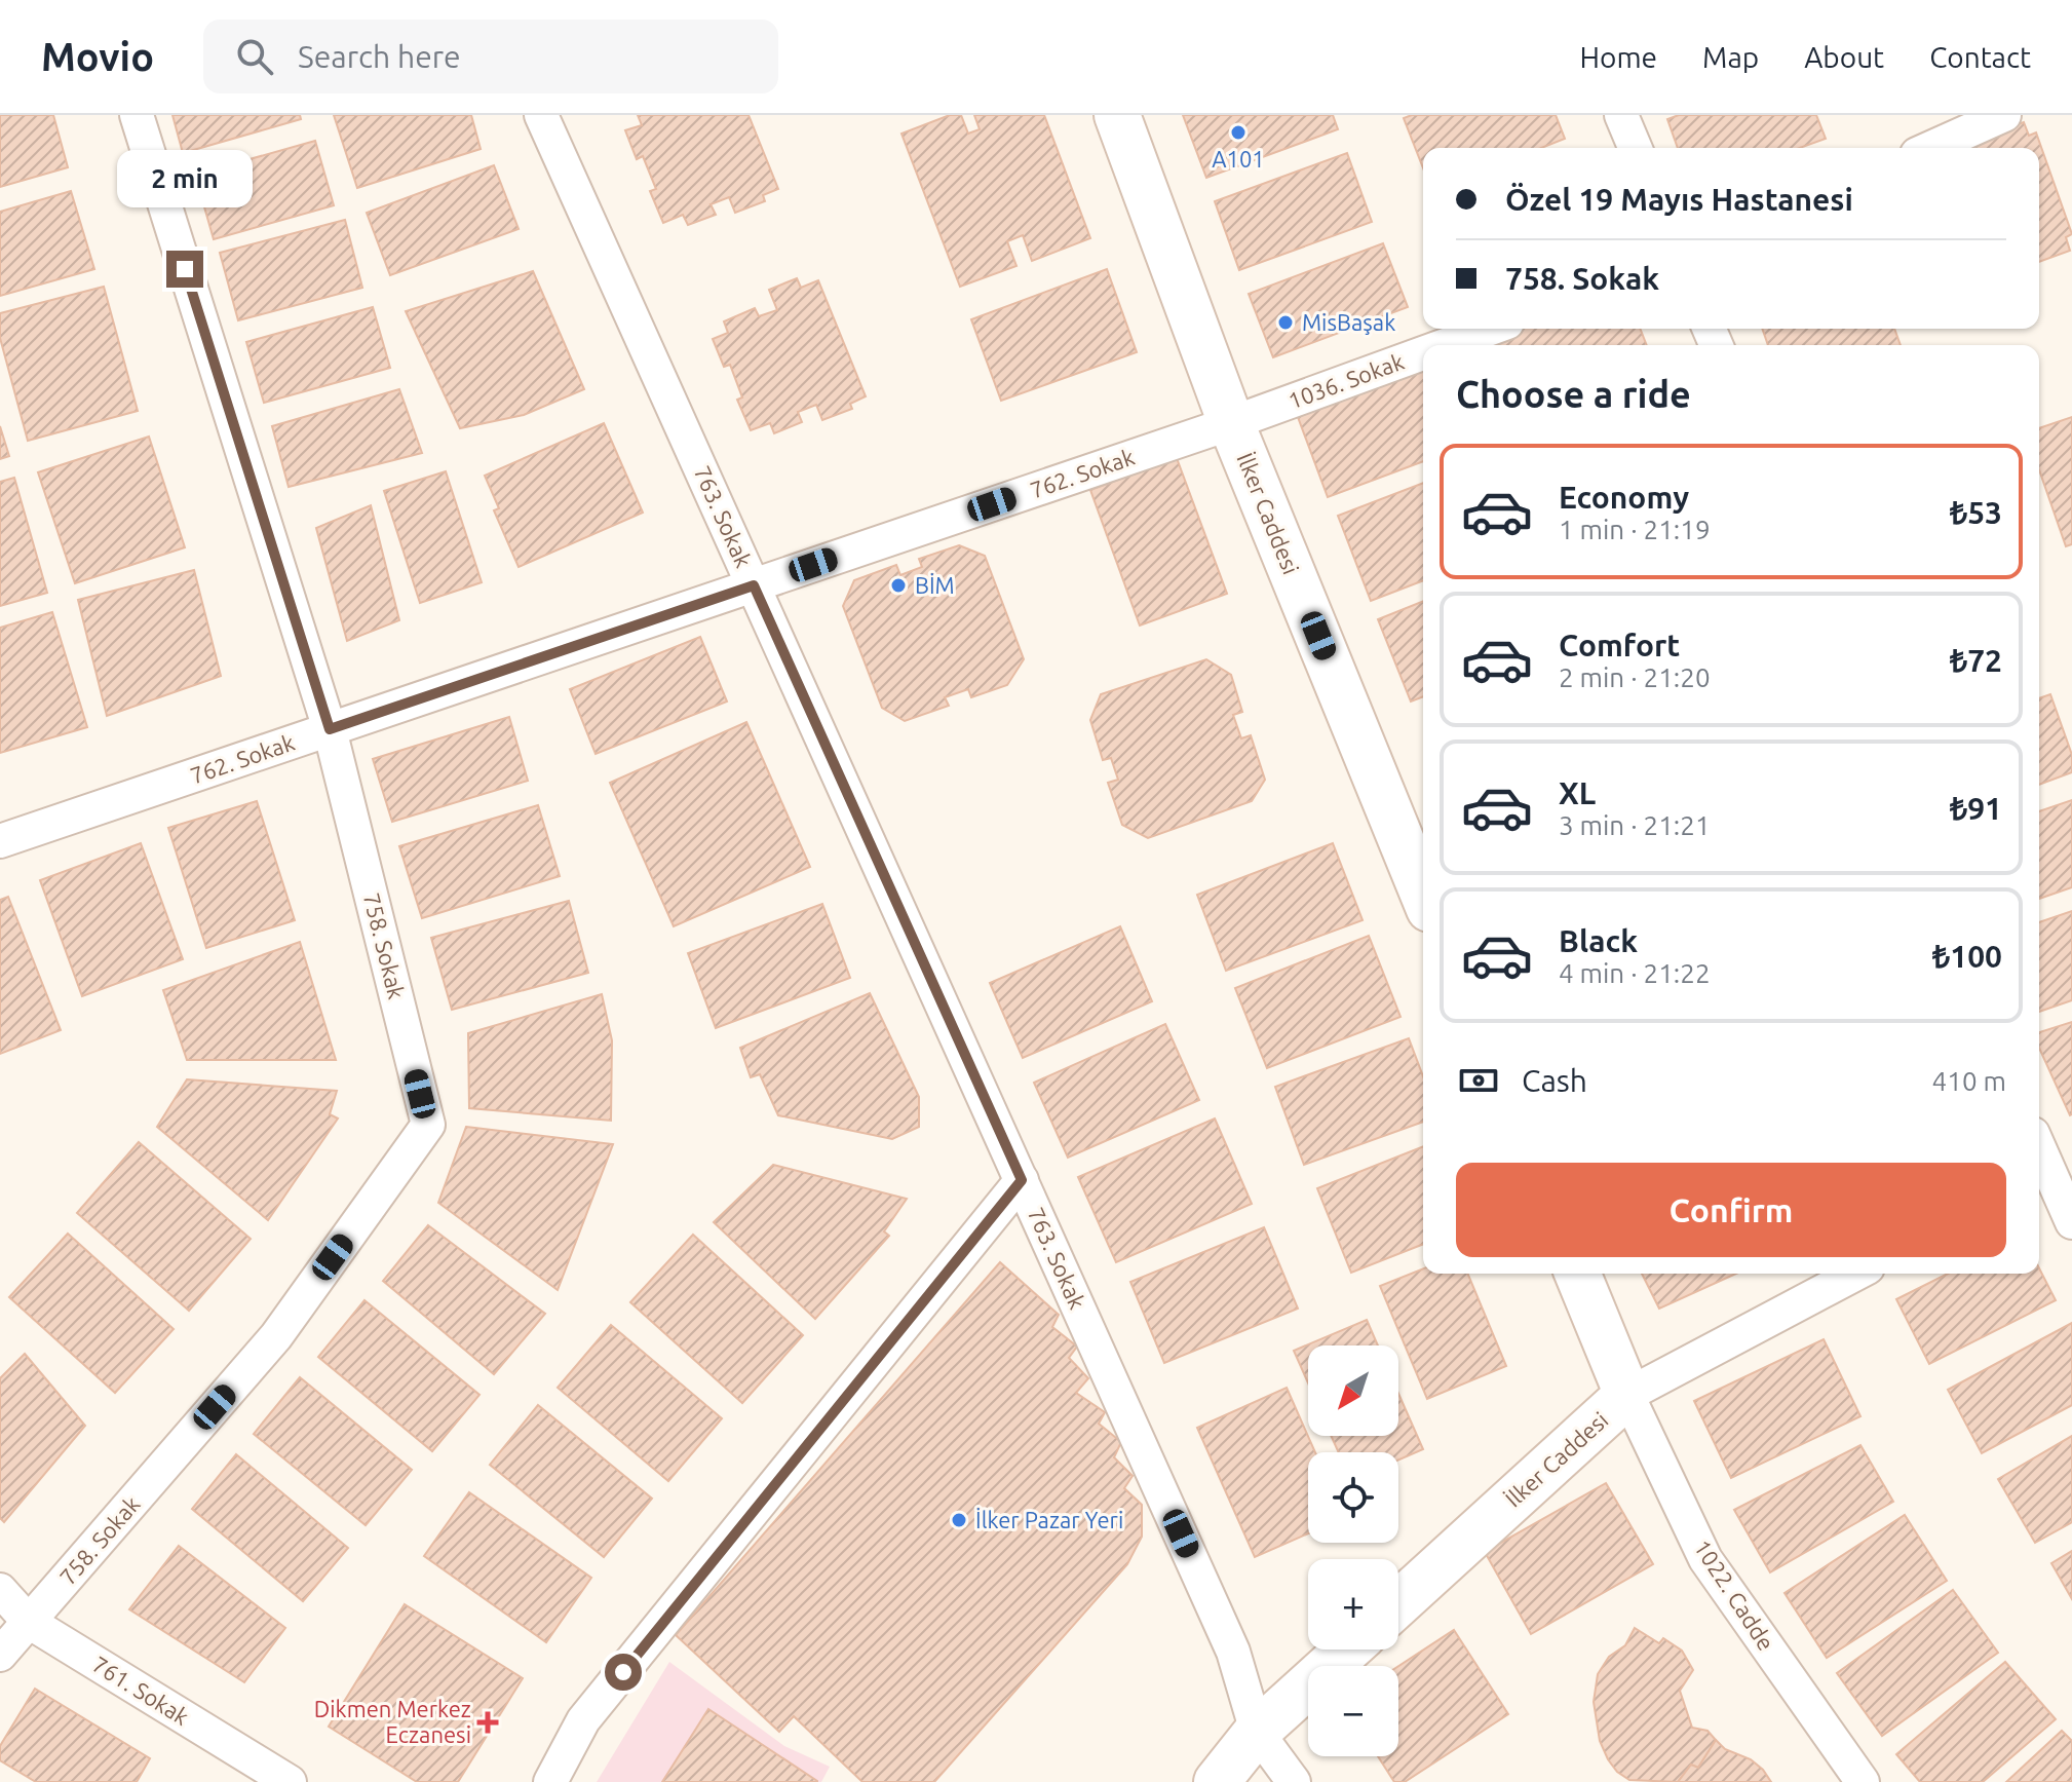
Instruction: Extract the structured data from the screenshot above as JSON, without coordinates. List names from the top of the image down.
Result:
{
  "streets": {
    "street": [
      "1036. Sokak",
      "762. Sokak",
      "İlker Caddesi",
      "763. Sokak",
      "758. Sokak",
      "1022. Cadde",
      "761. Sokak"
    ]
  },
  "crossings": [
    ["1036. Sokak", "762. Sokak"],
    ["1036. Sokak", "İlker Caddesi"],
    ["762. Sokak", "İlker Caddesi"],
    ["762. Sokak", "763. Sokak"],
    ["762. Sokak", "758. Sokak"],
    ["İlker Caddesi", "1022. Cadde"],
    ["758. Sokak", "761. Sokak"]
  ],
  "places": {
    "other": [
      "A101",
      "MisBaşak",
      "BİM",
      "İlker Pazar Yeri"
    ],
    "health": ["Dikmen Merkez Eczanesi"]
  },
  "north": "bottom left",
  "page": {
    "header": "Movio",
    "search": "Search here",
    "nav": [
      "Home",
      "Map",
      "About",
      "Contact"
    ],
    "banner": ["Özel 19 Mayıs Hastanesi", "758. Sokak"],
    "bubble": "2 min",
    "heading": "Choose a ride",
    "list": [
      {
        "name": "Economy",
        "note": "1 min · 21:19",
        "value": "₺53"
      },
      {
        "name": "Comfort",
        "note": "2 min · 21:20",
        "value": "₺72"
      },
      {
        "name": "XL",
        "note": "3 min · 21:21",
        "value": "₺91"
      },
      {
        "name": "Black",
        "note": "4 min · 21:22",
        "value": "₺100"
      }
    ],
    "pay": ["Cash", "410 m"],
    "buttons": "Confirm",
    "map_buttons": ["+", "−"]
  }
}
